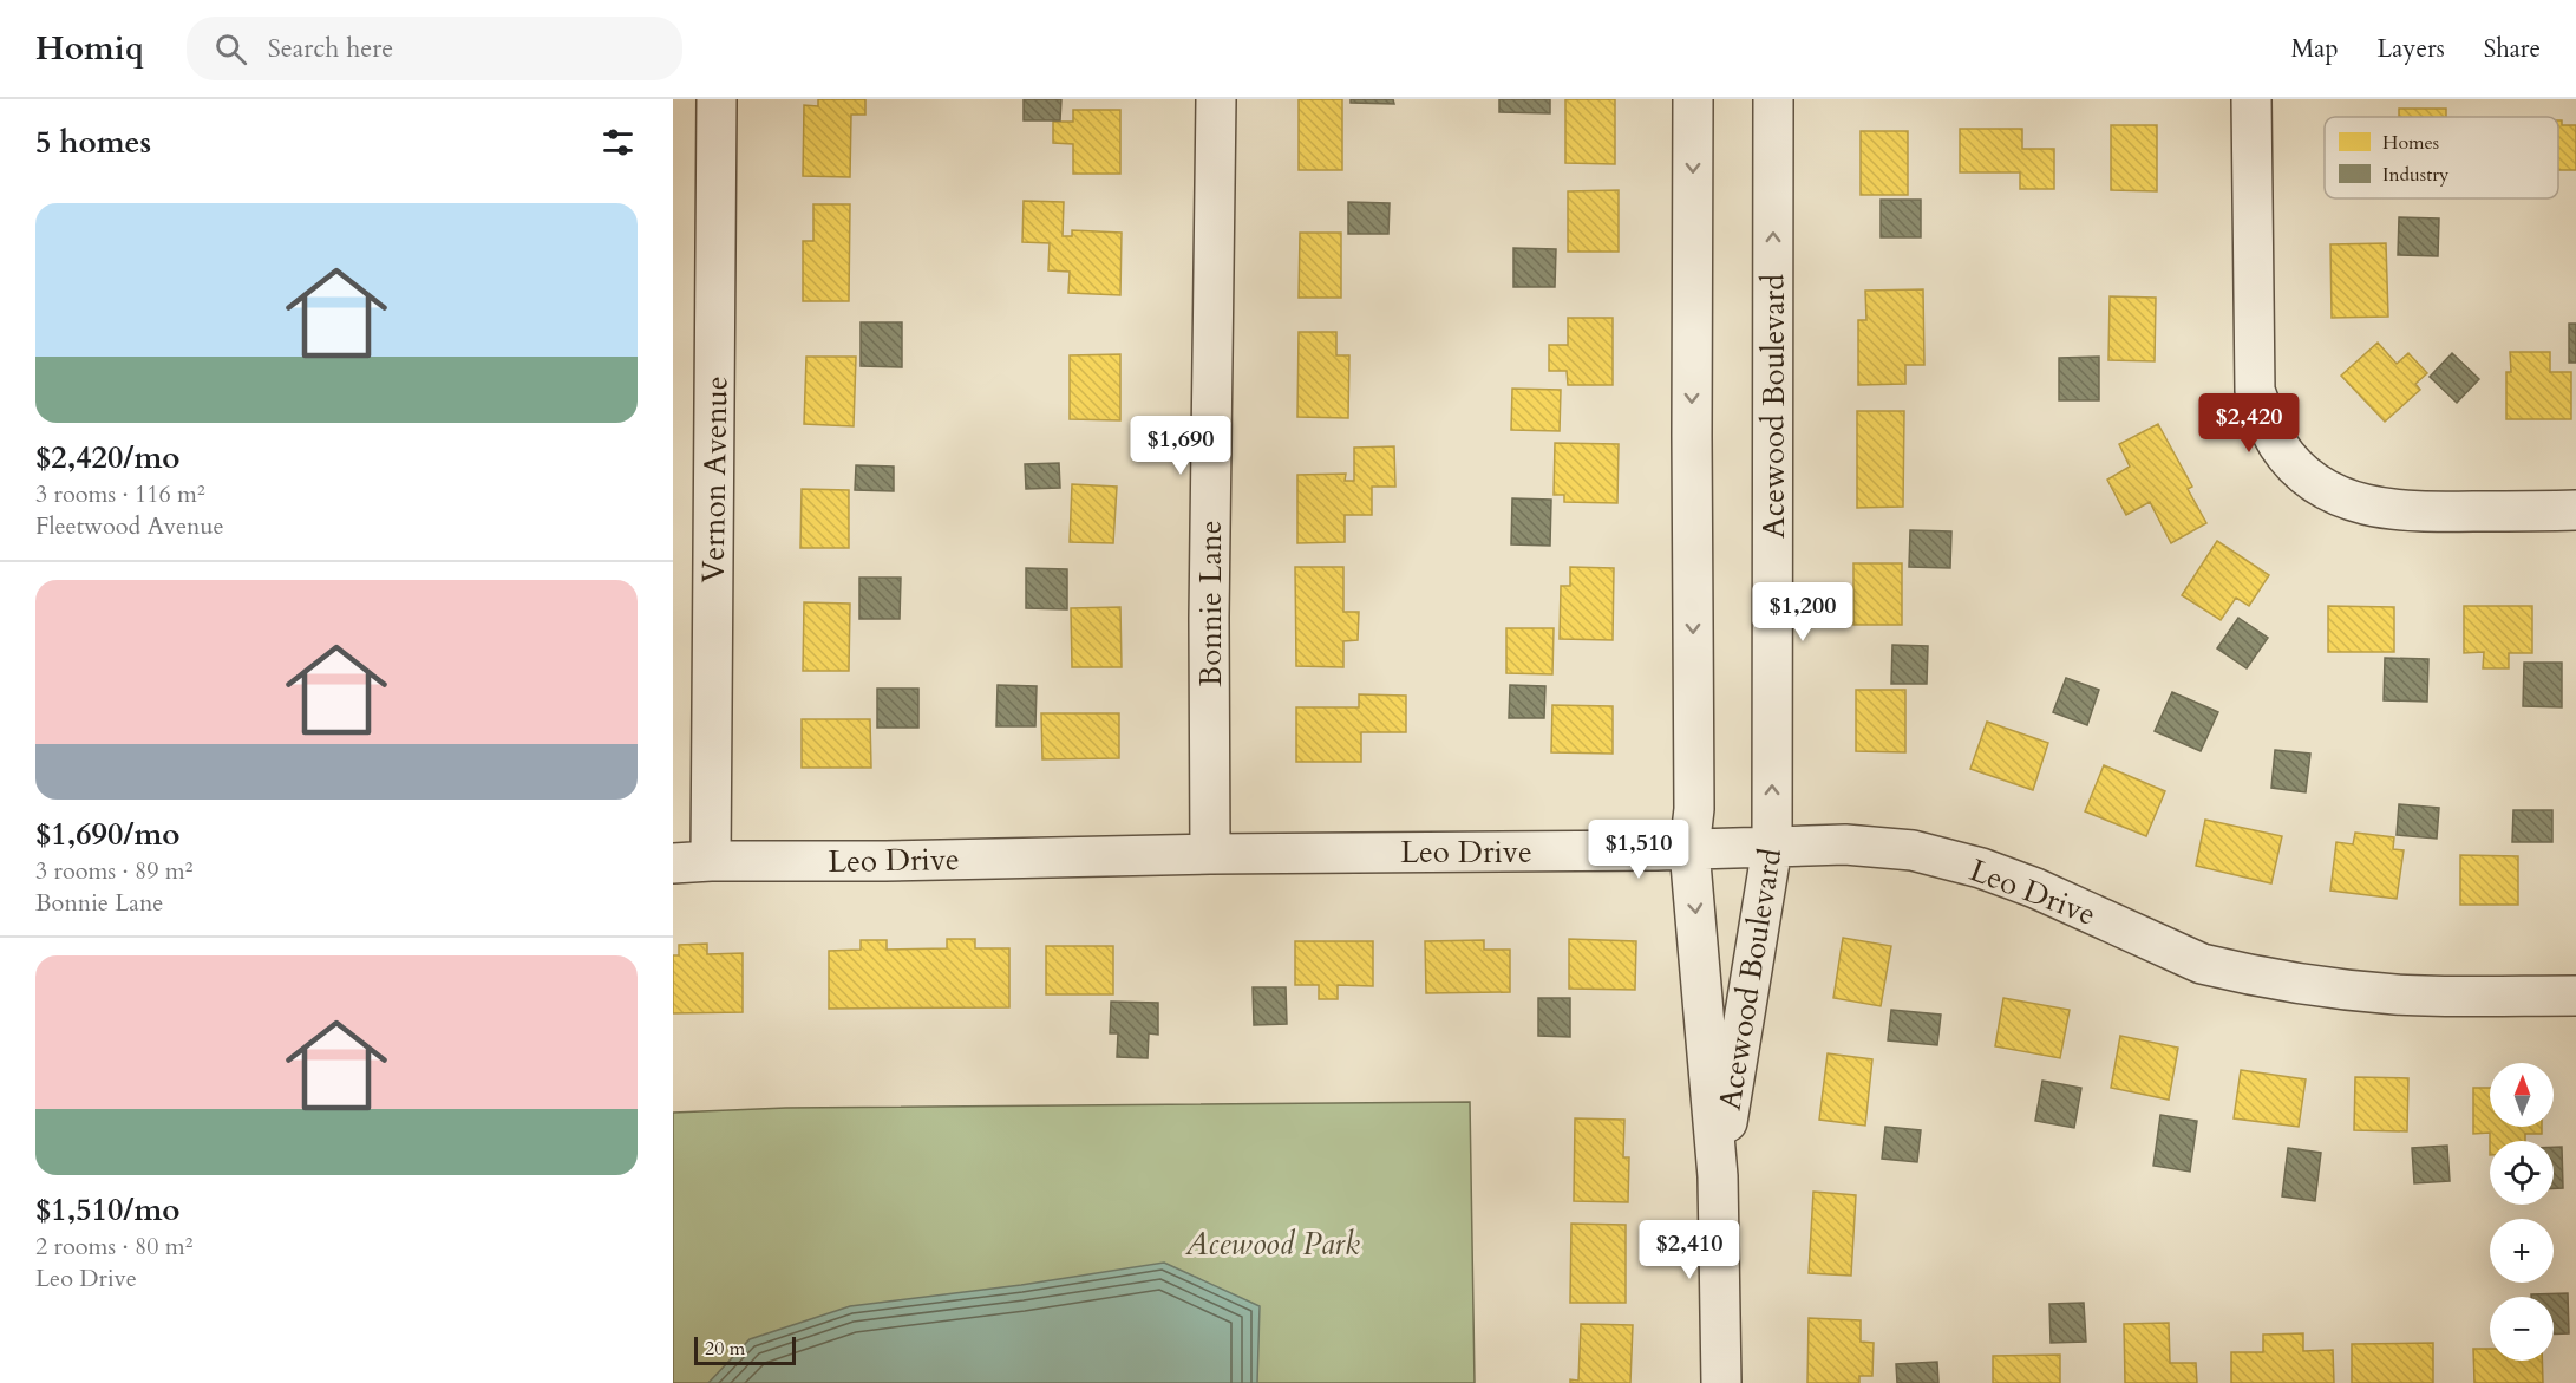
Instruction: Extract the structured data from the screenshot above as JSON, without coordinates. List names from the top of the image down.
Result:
{
  "streets": {
    "street": [
      "Acewood Boulevard",
      "Vernon Avenue",
      "Bonnie Lane",
      "Leo Drive"
    ]
  },
  "crossings": [
    ["Acewood Boulevard", "Leo Drive"],
    ["Vernon Avenue", "Leo Drive"],
    ["Bonnie Lane", "Leo Drive"]
  ],
  "parks": ["Acewood Park"],
  "legend": ["Homes", "Industry"],
  "scale_bar": "20 m",
  "north": "top",
  "page": {
    "header": "Homiq",
    "search": "Search here",
    "nav": ["Map", "Layers", "Share"],
    "heading": "5 homes",
    "list": [
      {
        "name": "$2,420/mo",
        "note": "3 rooms · 116 m² · Fleetwood Avenue"
      },
      {
        "name": "$1,690/mo",
        "note": "3 rooms · 89 m² · Bonnie Lane"
      },
      {
        "name": "$1,510/mo",
        "note": "2 rooms · 80 m² · Leo Drive"
      }
    ],
    "price": [
      "$2,420",
      "$1,690",
      "$1,200",
      "$1,510",
      "$2,410"
    ],
    "map_buttons": ["+", "−"],
    "scale": "20 m"
  }
}
